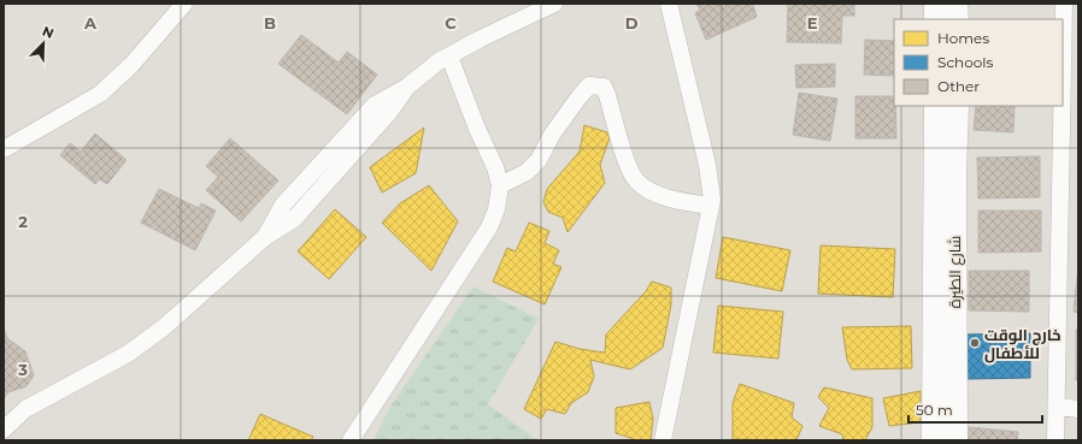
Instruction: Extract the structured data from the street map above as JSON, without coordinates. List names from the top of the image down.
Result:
{
  "streets": {
    "main road": ["شارع الطيرة"]
  },
  "places": ["خارج الوقت للأطفال"],
  "legend": ["Homes", "Schools", "Other"],
  "scale_bar": "50 m",
  "north": "top right",
  "grid": {
    "columns": [
      "A",
      "B",
      "C",
      "D",
      "E"
    ],
    "rows": ["2", "3"]
  }
}
